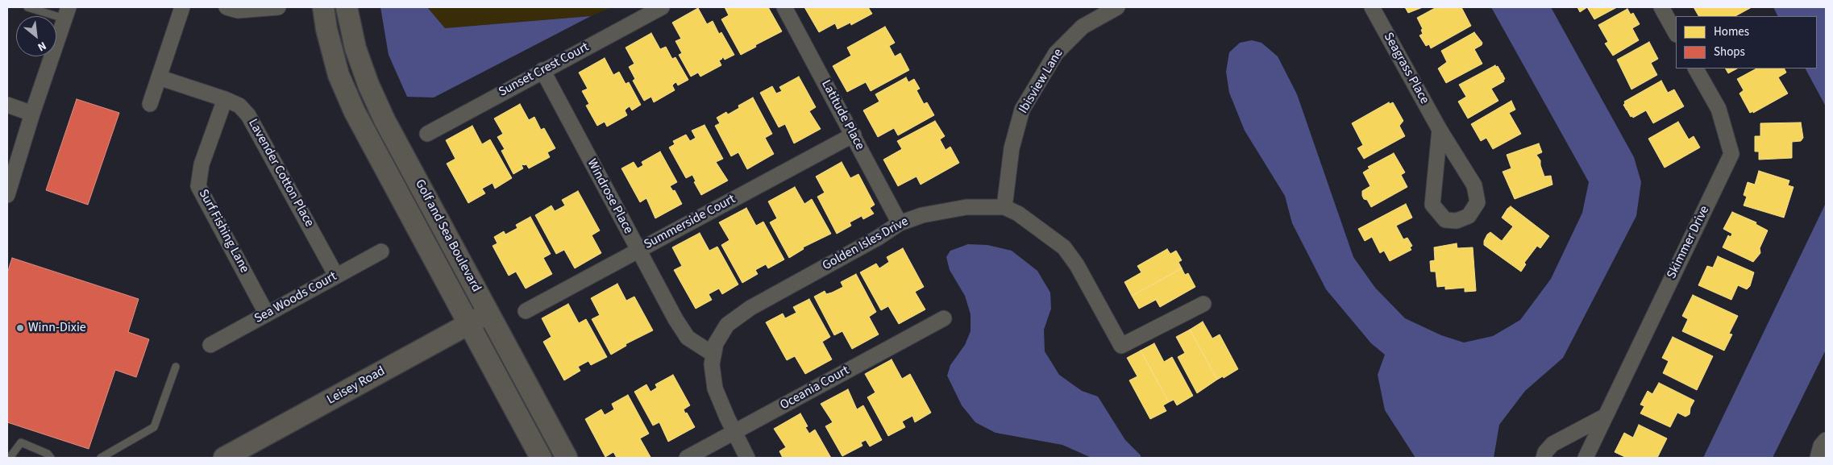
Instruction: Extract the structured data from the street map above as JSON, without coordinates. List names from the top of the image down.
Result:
{
  "streets": {
    "street": [
      "Seagrass Place",
      "Sunset Crest Court",
      "Ibisview Lane",
      "Latitude Place",
      "Lavender Cotton Place",
      "Windrose Place",
      "Summerside Court",
      "Surf Fishing Lane",
      "Golf and Sea Boulevard",
      "Skimmer Drive",
      "Golden Isles Drive",
      "Sea Woods Court",
      "Leisey Road",
      "Oceania Court"
    ]
  },
  "crossings": [
    ["Sunset Crest Court", "Windrose Place"],
    ["Ibisview Lane", "Golden Isles Drive"],
    ["Latitude Place", "Summerside Court"],
    ["Latitude Place", "Golden Isles Drive"],
    ["Lavender Cotton Place", "Surf Fishing Lane"],
    ["Lavender Cotton Place", "Sea Woods Court"],
    ["Windrose Place", "Summerside Court"],
    ["Windrose Place", "Golden Isles Drive"],
    ["Surf Fishing Lane", "Sea Woods Court"],
    ["Golf and Sea Boulevard", "Leisey Road"],
    ["Golden Isles Drive", "Oceania Court"]
  ],
  "places": ["Winn-Dixie"],
  "legend": ["Homes", "Shops"],
  "north": "bottom right"
}
